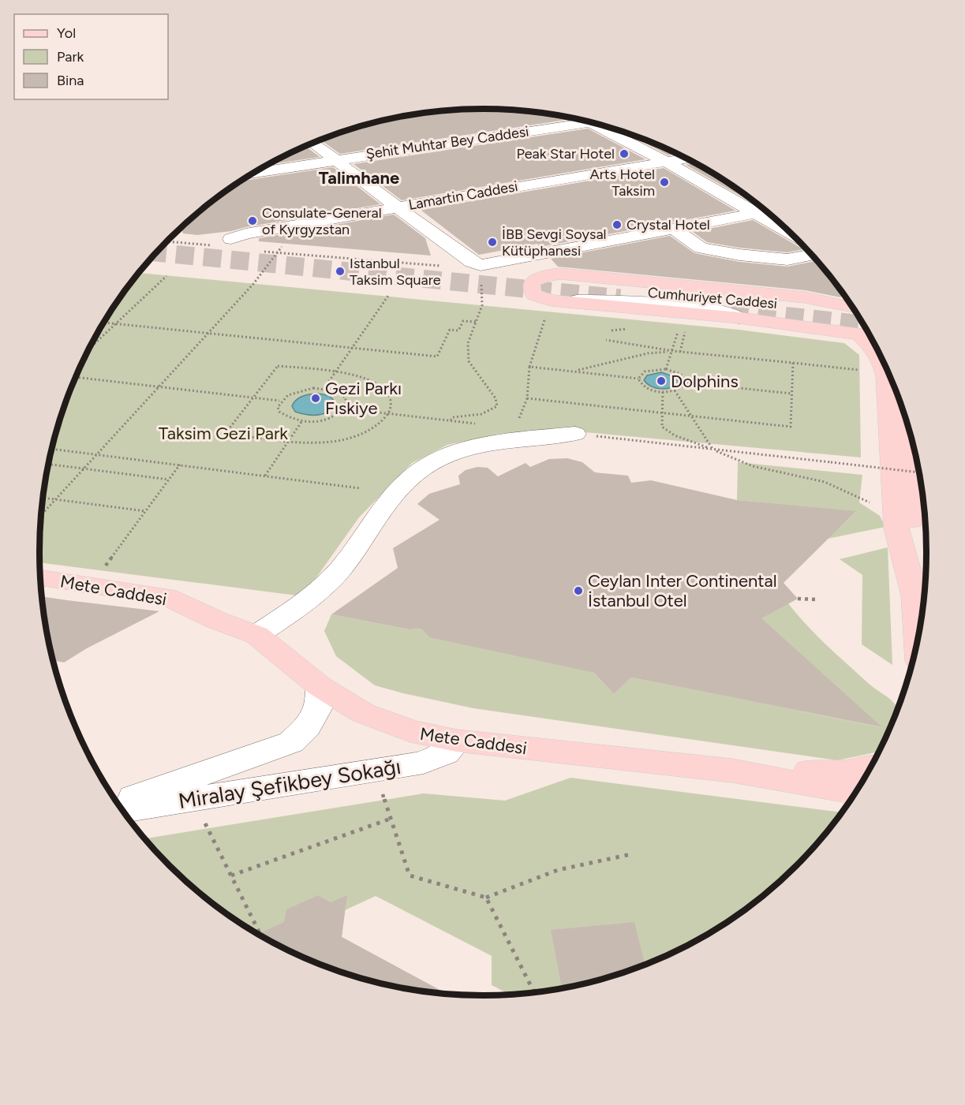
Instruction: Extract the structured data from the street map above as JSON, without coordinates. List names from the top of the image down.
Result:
{
  "streets": {
    "main road": ["Cumhuriyet Caddesi", "Mete Caddesi"],
    "street": ["Şehit Muhtar Bey Caddesi", "Lamartin Caddesi", "Miralay Şefikbey Sokağı"]
  },
  "crossings": [
    ["Mete Caddesi", "Miralay Şefikbey Sokağı"]
  ],
  "districts": ["Talimhane"],
  "parks": ["Taksim Gezi Park"],
  "places": [
    "Peak Star Hotel",
    "Arts Hotel Taksim",
    "Consulate-General of Kyrgyzstan",
    "Crystal Hotel",
    "İBB Sevgi Soysal Kütüphanesi",
    "Istanbul Taksim Square",
    "Dolphins",
    "Gezi Parkı Fıskiye",
    "Ceylan Inter Continental İstanbul Otel"
  ],
  "legend": ["Yol", "Park", "Bina"]
}
